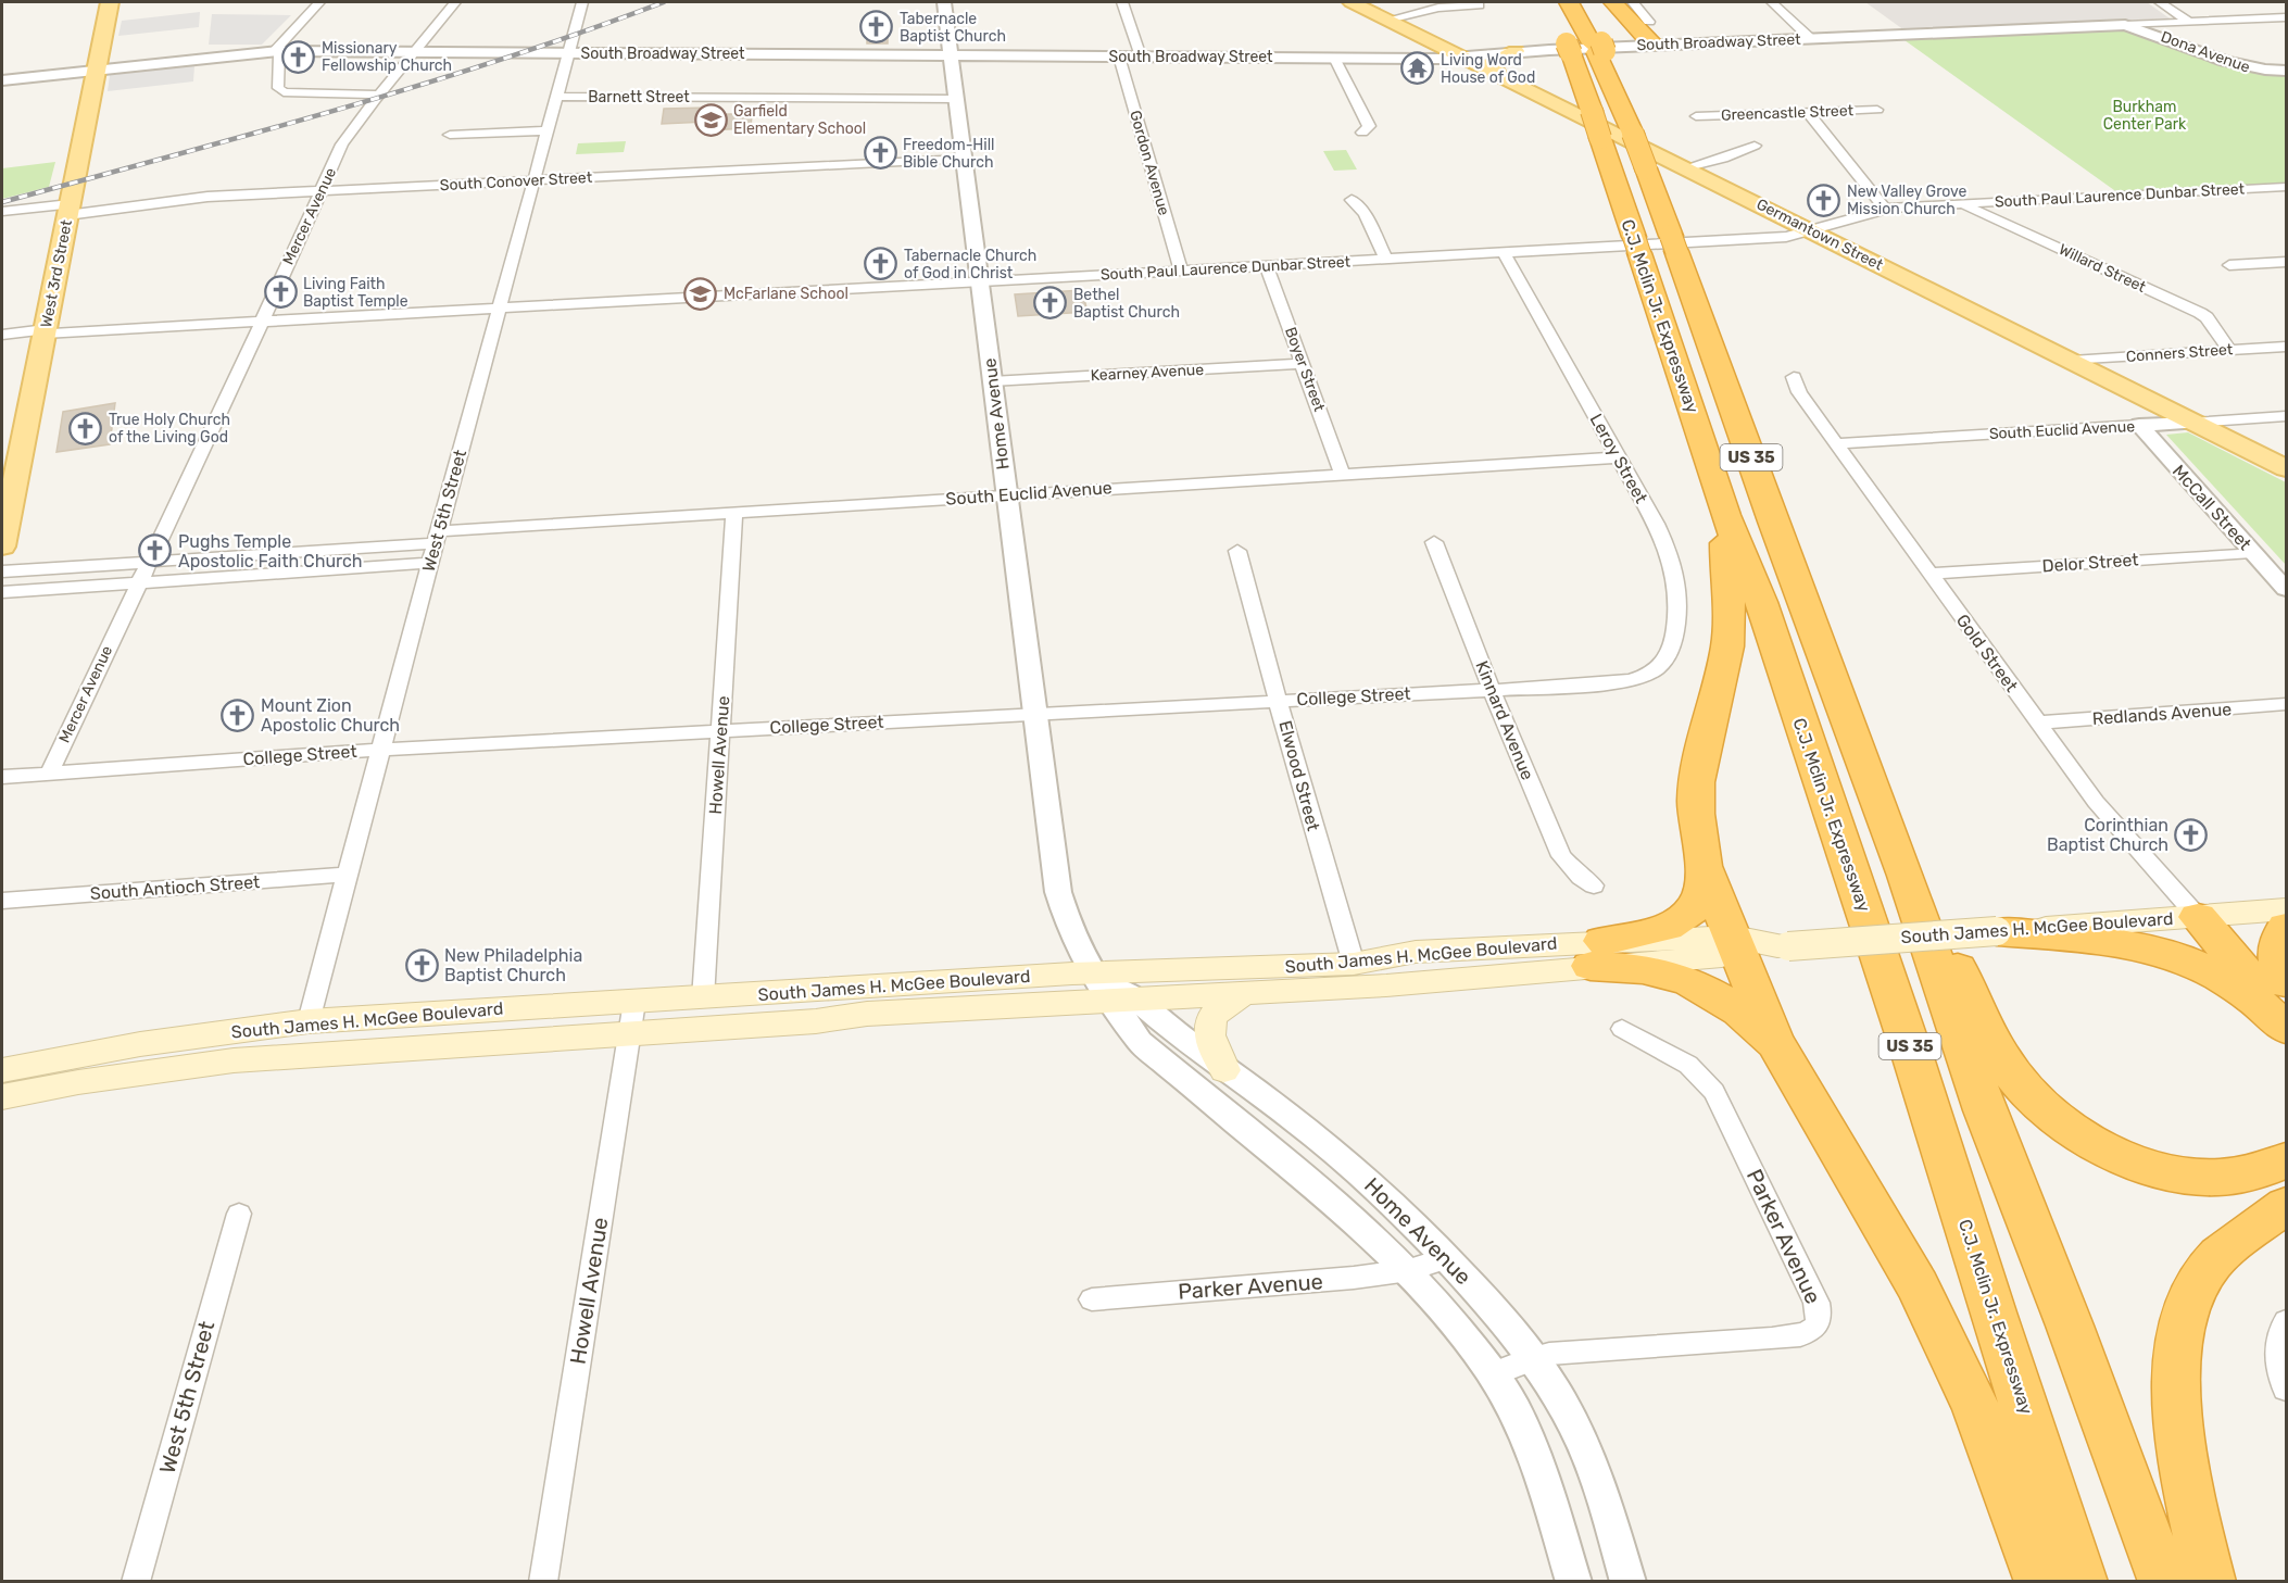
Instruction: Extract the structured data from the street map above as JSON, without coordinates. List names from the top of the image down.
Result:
{
  "streets": {
    "highway": ["C.J. Mclin Jr. Expressway", "US 35"],
    "main road": ["Germantown Street", "West 3rd Street", "South James H. McGee Boulevard"],
    "street": [
      "South Broadway Street",
      "Dona Avenue",
      "Barnett Street",
      "Greencastle Street",
      "Gordon Avenue",
      "South Conover Street",
      "South Paul Laurence Dunbar Street",
      "Mercer Avenue",
      "Willard Street",
      "Conners Street",
      "Boyer Street",
      "Kearney Avenue",
      "Home Avenue",
      "South Euclid Avenue",
      "Leroy Street",
      "McCall Street",
      "West 5th Street",
      "Delor Street",
      "Gold Street",
      "College Street",
      "Redlands Avenue",
      "Kinnard Avenue",
      "Howell Avenue",
      "Elwood Street",
      "South Antioch Street",
      "Parker Avenue"
    ]
  },
  "crossings": [
    ["South Broadway Street", "Dona Avenue"],
    ["South Broadway Street", "Gordon Avenue"],
    ["South Broadway Street", "Mercer Avenue"],
    ["South Broadway Street", "Germantown Street"],
    ["South Broadway Street", "West 3rd Street"],
    ["South Broadway Street", "Home Avenue"],
    ["South Broadway Street", "West 5th Street"],
    ["Barnett Street", "Home Avenue"],
    ["Barnett Street", "West 5th Street"],
    ["Gordon Avenue", "South Paul Laurence Dunbar Street"],
    ["South Conover Street", "Mercer Avenue"],
    ["South Conover Street", "West 3rd Street"],
    ["South Conover Street", "Home Avenue"],
    ["South Conover Street", "West 5th Street"],
    ["South Paul Laurence Dunbar Street", "Mercer Avenue"],
    ["South Paul Laurence Dunbar Street", "Germantown Street"],
    ["South Paul Laurence Dunbar Street", "Willard Street"],
    ["South Paul Laurence Dunbar Street", "West 3rd Street"],
    ["South Paul Laurence Dunbar Street", "Boyer Street"],
    ["South Paul Laurence Dunbar Street", "Home Avenue"],
    ["South Paul Laurence Dunbar Street", "Leroy Street"],
    ["South Paul Laurence Dunbar Street", "West 5th Street"],
    ["Mercer Avenue", "South Euclid Avenue"],
    ["Mercer Avenue", "College Street"],
    ["Germantown Street", "Conners Street"],
    ["Germantown Street", "South Euclid Avenue"],
    ["Willard Street", "Conners Street"],
    ["Boyer Street", "Kearney Avenue"],
    ["Boyer Street", "South Euclid Avenue"],
    ["Kearney Avenue", "Home Avenue"],
    ["Home Avenue", "South Euclid Avenue"],
    ["Home Avenue", "College Street"],
    ["Home Avenue", "South James H. McGee Boulevard"],
    ["Home Avenue", "Parker Avenue"],
    ["South Euclid Avenue", "Leroy Street"],
    ["South Euclid Avenue", "McCall Street"],
    ["South Euclid Avenue", "West 5th Street"],
    ["South Euclid Avenue", "Gold Street"],
    ["South Euclid Avenue", "Howell Avenue"],
    ["Leroy Street", "College Street"],
    ["McCall Street", "Delor Street"],
    ["West 5th Street", "College Street"],
    ["West 5th Street", "South Antioch Street"],
    ["West 5th Street", "South James H. McGee Boulevard"],
    ["Delor Street", "Gold Street"],
    ["Gold Street", "Redlands Avenue"],
    ["Gold Street", "South James H. McGee Boulevard"],
    ["College Street", "Kinnard Avenue"],
    ["College Street", "Howell Avenue"],
    ["College Street", "Elwood Street"],
    ["Howell Avenue", "South James H. McGee Boulevard"],
    ["Elwood Street", "South James H. McGee Boulevard"]
  ],
  "parks": ["Burkham Center Park"],
  "places": {
    "church": [
      "Tabernacle Baptist Church",
      "Missionary Fellowship Church",
      "Freedom-Hill Bible Church",
      "New Valley Grove Mission Church",
      "Tabernacle Church of God in Christ",
      "Living Faith Baptist Temple",
      "Bethel Baptist Church",
      "True Holy Church of the Living God",
      "Pughs Temple Apostolic Faith Church",
      "Mount Zion Apostolic Church",
      "Corinthian Baptist Church",
      "New Philadelphia Baptist Church"
    ],
    "temple": ["Living Word House of God"],
    "school or university": ["Garfield Elementary School", "McFarlane School"]
  }
}
